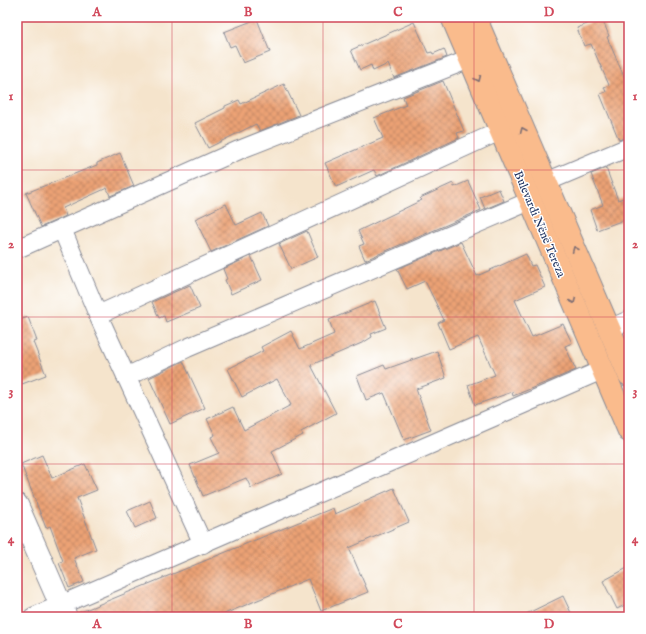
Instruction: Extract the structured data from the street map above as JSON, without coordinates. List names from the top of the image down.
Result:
{
  "streets": {
    "main road": ["Bulevardi Nënë Tereza"]
  },
  "grid": {
    "columns": [
      "A",
      "B",
      "C",
      "D"
    ],
    "rows": [
      "1",
      "2",
      "3",
      "4"
    ]
  }
}
